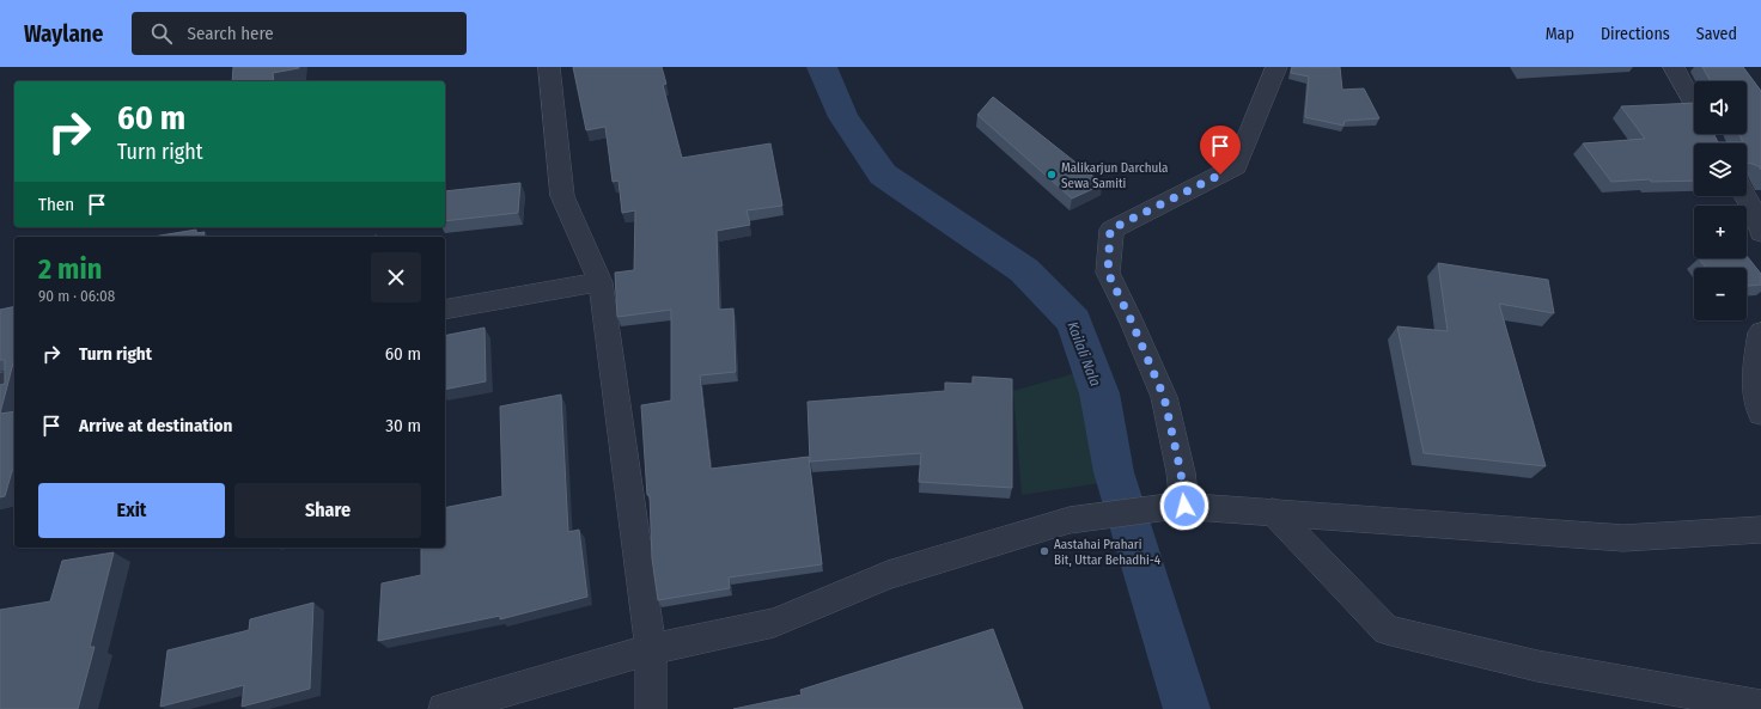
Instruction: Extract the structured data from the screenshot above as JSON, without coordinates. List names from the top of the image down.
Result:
{
  "water": ["Kailali Nala"],
  "places": ["Malikarjun Darchula Sewa Samiti", "Aastahai Prahari Bit, Uttar Behadhi-4"],
  "page": {
    "header": "Waylane",
    "search": "Search here",
    "nav": ["Map", "Directions", "Saved"],
    "map_buttons": ["+", "−"],
    "turn": ["60 m", "Turn right"],
    "then": "Then",
    "heading": ["2 min", "90 m · 06:08"],
    "list": [
      {
        "name": "Turn right",
        "value": "60 m"
      },
      {
        "name": "Arrive at destination",
        "value": "30 m"
      }
    ],
    "buttons": ["Exit", "Share"]
  }
}
